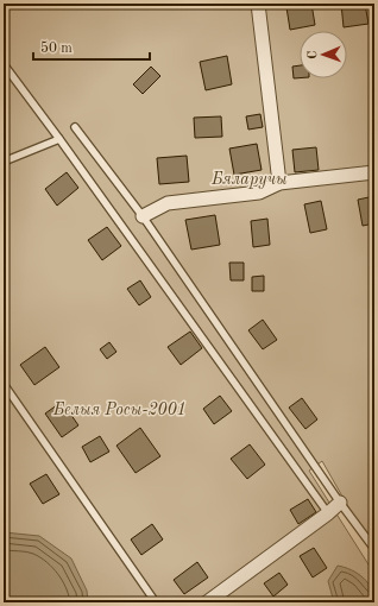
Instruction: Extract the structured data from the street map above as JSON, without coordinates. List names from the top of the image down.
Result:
{
  "parks": ["Бяларучы", "Белыя Росы-2001"],
  "scale_bar": "50 m",
  "north": "left"
}
